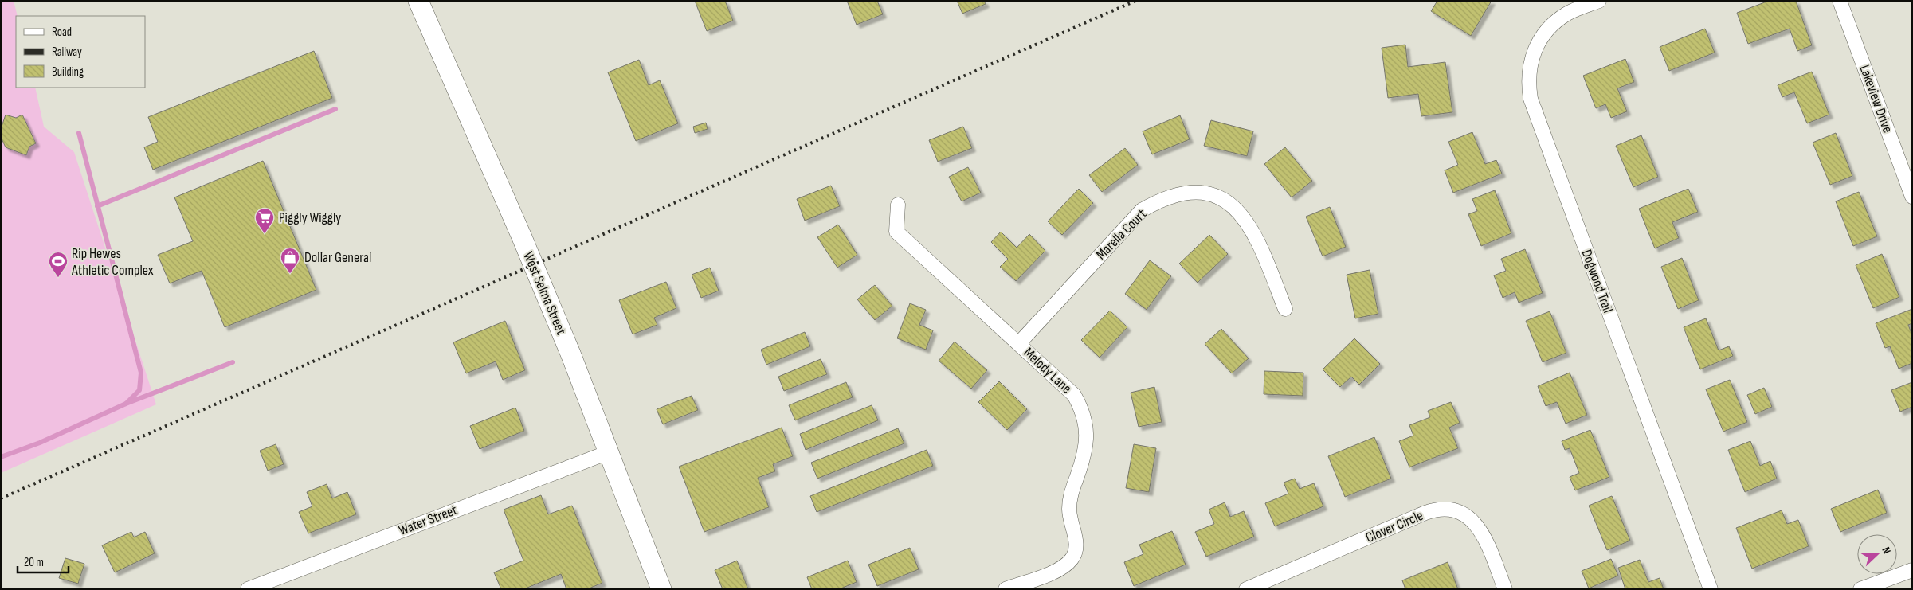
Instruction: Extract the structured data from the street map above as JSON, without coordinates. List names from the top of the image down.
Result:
{
  "streets": {
    "street": [
      "Lakeview Drive",
      "Marella Court",
      "Dogwood Trail",
      "West Selma Street",
      "Melody Lane",
      "Water Street",
      "Clover Circle"
    ]
  },
  "crossings": [
    ["Marella Court", "Melody Lane"],
    ["West Selma Street", "Water Street"]
  ],
  "places": {
    "supermarket": ["Piggly Wiggly"],
    "shop": ["Dollar General"],
    "sports": ["Rip Hewes Athletic Complex"]
  },
  "legend": ["Road", "Railway", "Building"],
  "scale_bar": "20 m",
  "north": "right"
}
